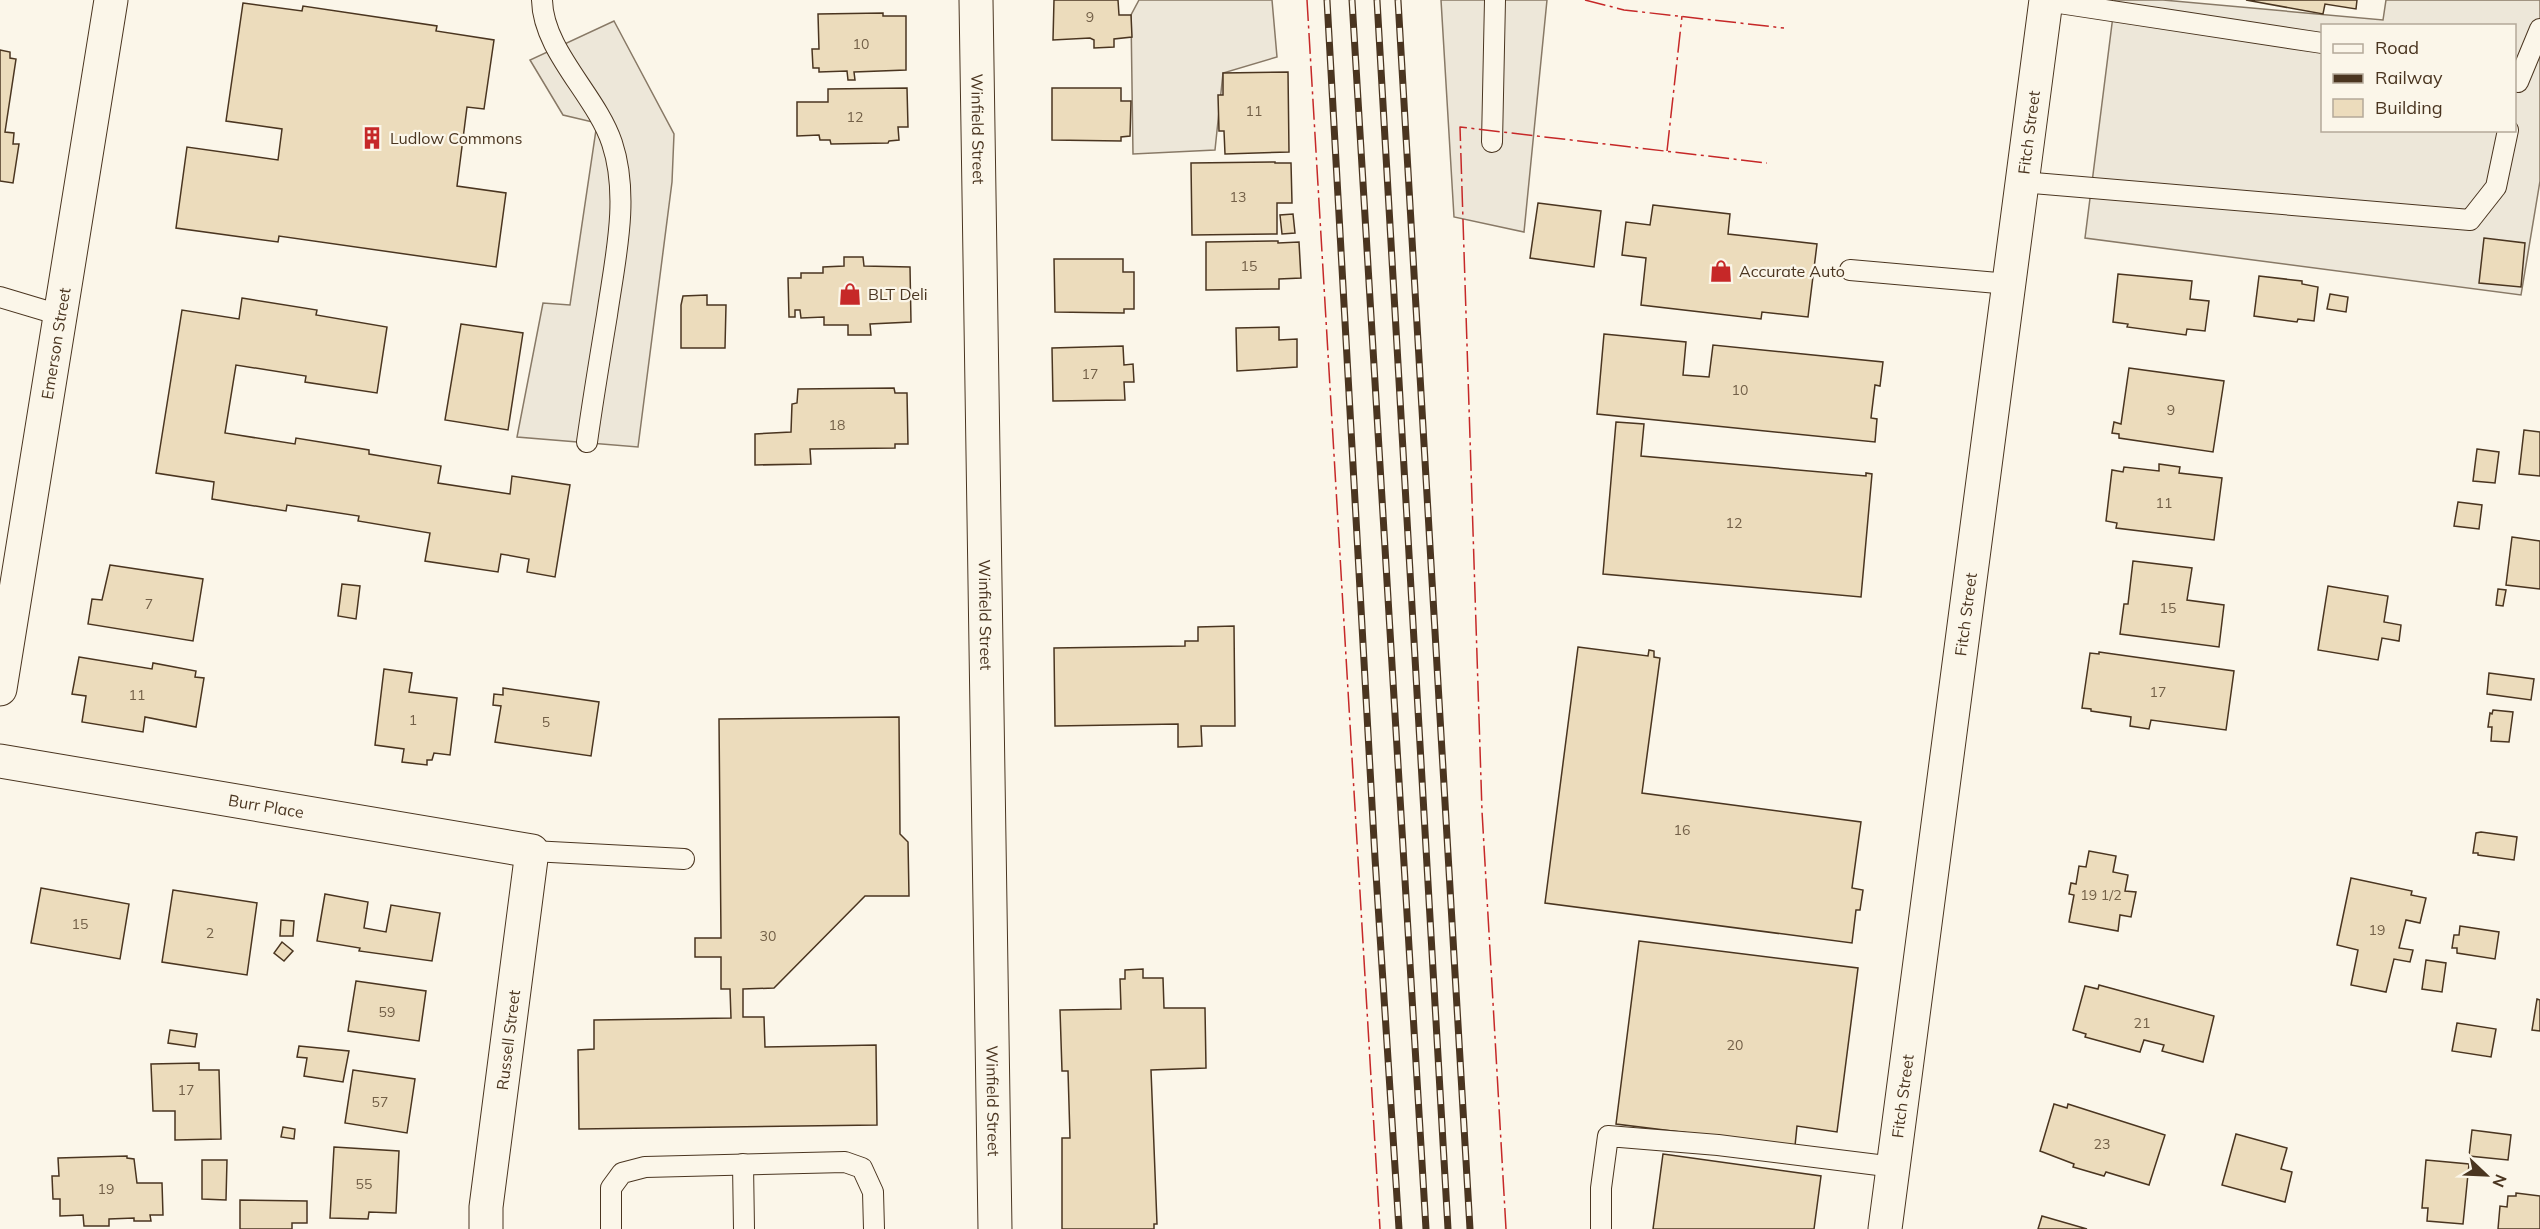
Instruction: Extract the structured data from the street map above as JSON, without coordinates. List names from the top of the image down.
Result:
{
  "streets": {
    "street": [
      "Winfield Street",
      "Fitch Street",
      "Emerson Street",
      "Burr Place",
      "Russell Street"
    ]
  },
  "crossings": [
    ["Burr Place", "Russell Street"]
  ],
  "places": {
    "building": ["Ludlow Commons"],
    "shop": ["Accurate Auto", "BLT Deli"]
  },
  "house_numbers": [
    "9",
    "10",
    "11",
    "12",
    "13",
    "15",
    "17",
    "10",
    "9",
    "18",
    "11",
    "12",
    "7",
    "15",
    "17",
    "11",
    "1",
    "5",
    "16",
    "19 1/2",
    "15",
    "19",
    "2",
    "30",
    "59",
    "21",
    "20",
    "17",
    "57",
    "23",
    "55",
    "19"
  ],
  "legend": ["Road", "Railway", "Building"],
  "north": "bottom right"
}
